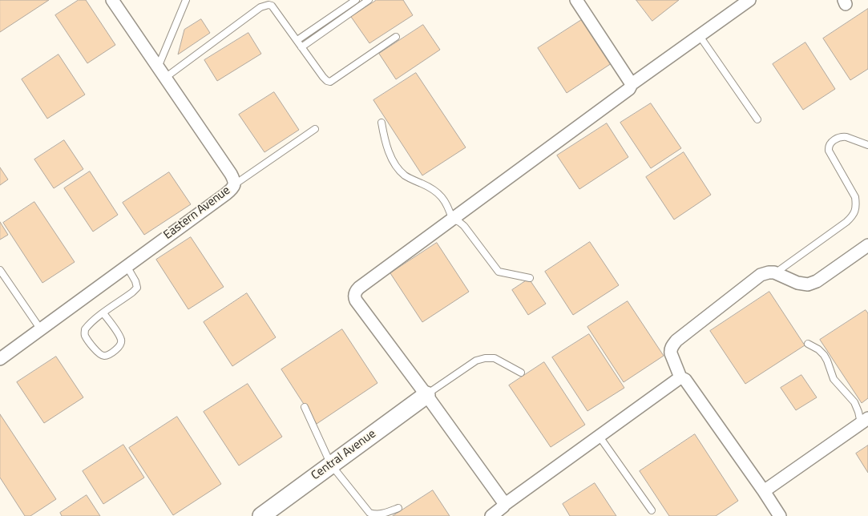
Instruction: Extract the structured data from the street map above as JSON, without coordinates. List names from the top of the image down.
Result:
{
  "streets": {
    "street": ["Eastern Avenue", "Central Avenue"]
  }
}
